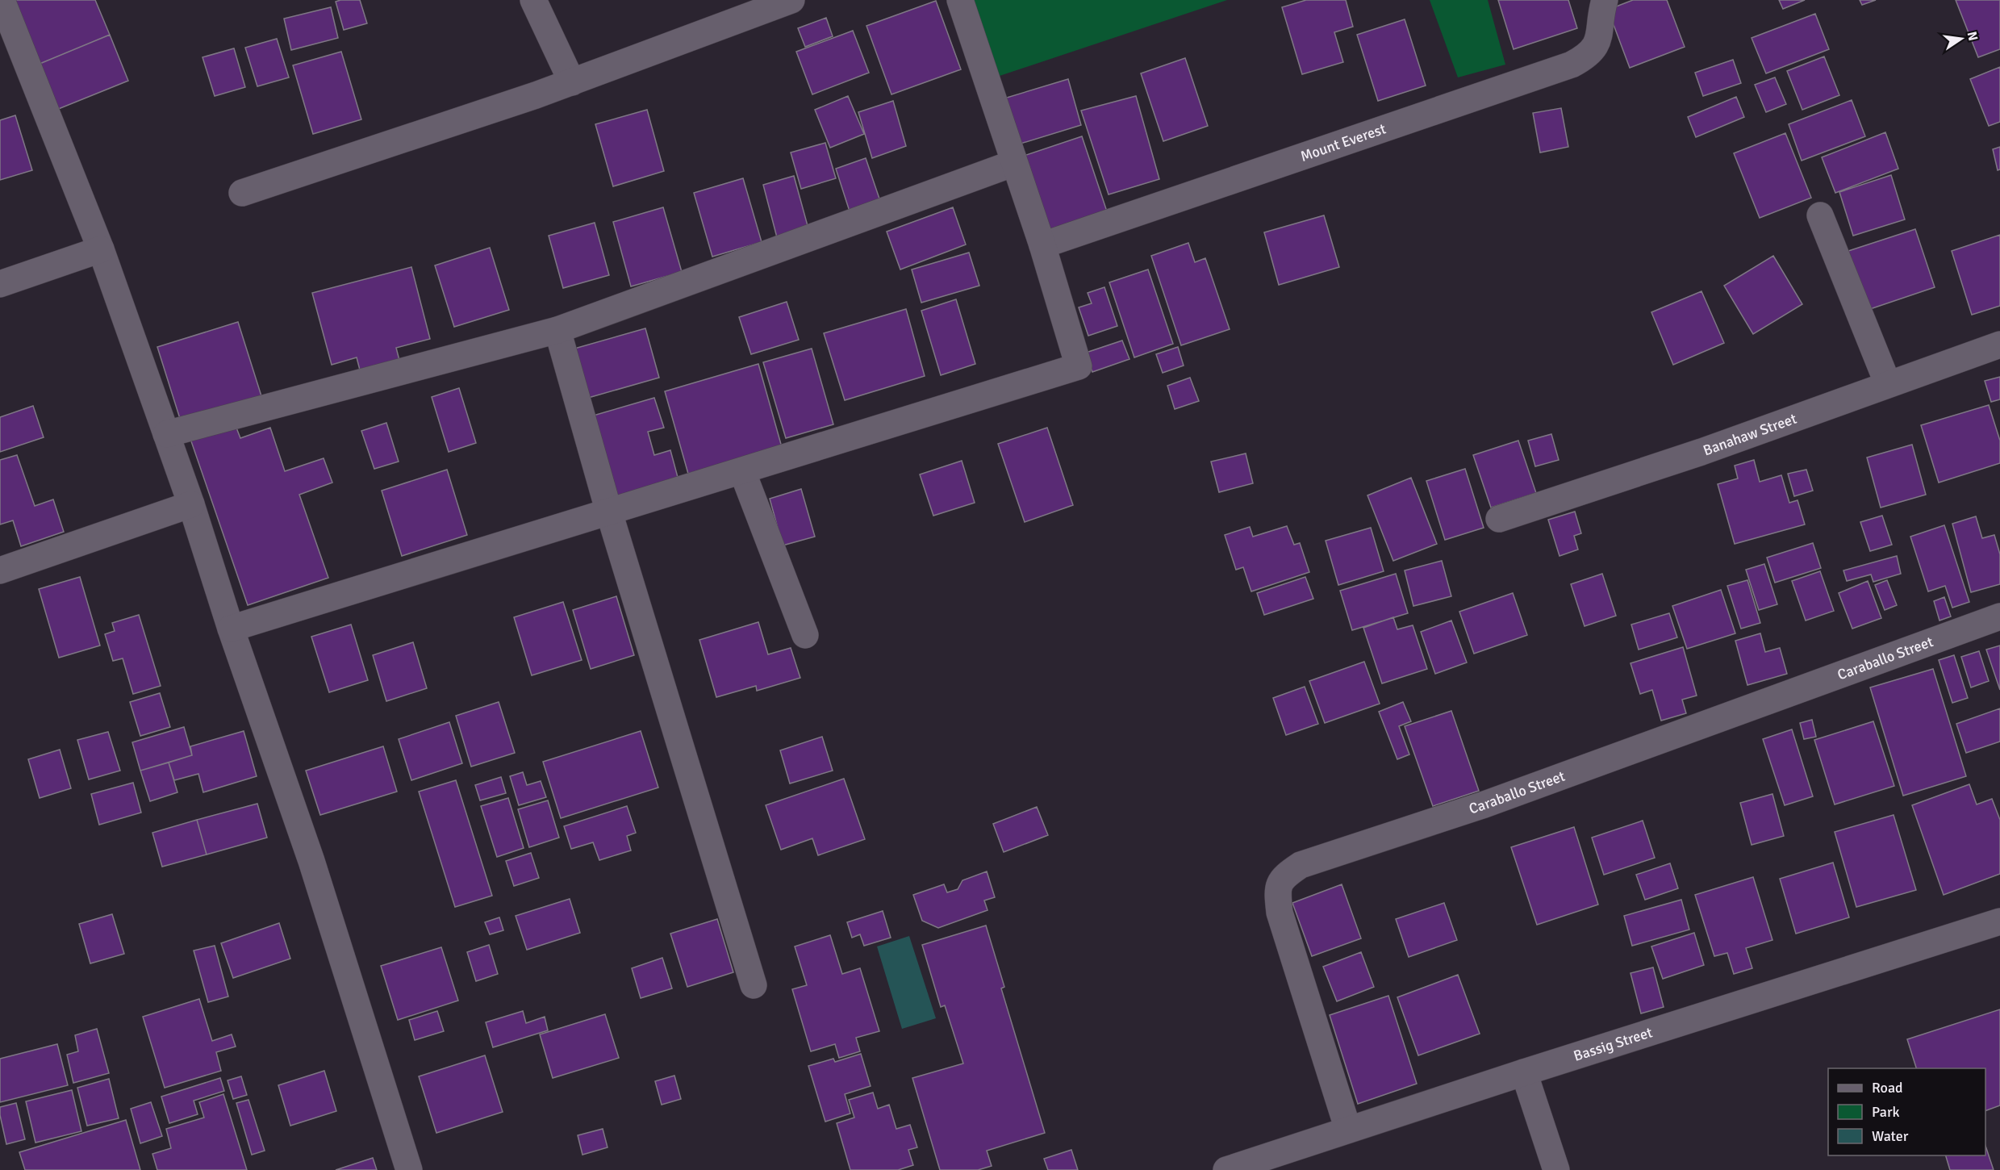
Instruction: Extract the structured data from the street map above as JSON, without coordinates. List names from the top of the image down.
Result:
{
  "streets": {
    "street": [
      "Mount Everest",
      "Banahaw Street",
      "Caraballo Street",
      "Bassig Street"
    ]
  },
  "crossings": [
    ["Caraballo Street", "Bassig Street"]
  ],
  "legend": ["Road", "Park", "Water"],
  "north": "right"
}
